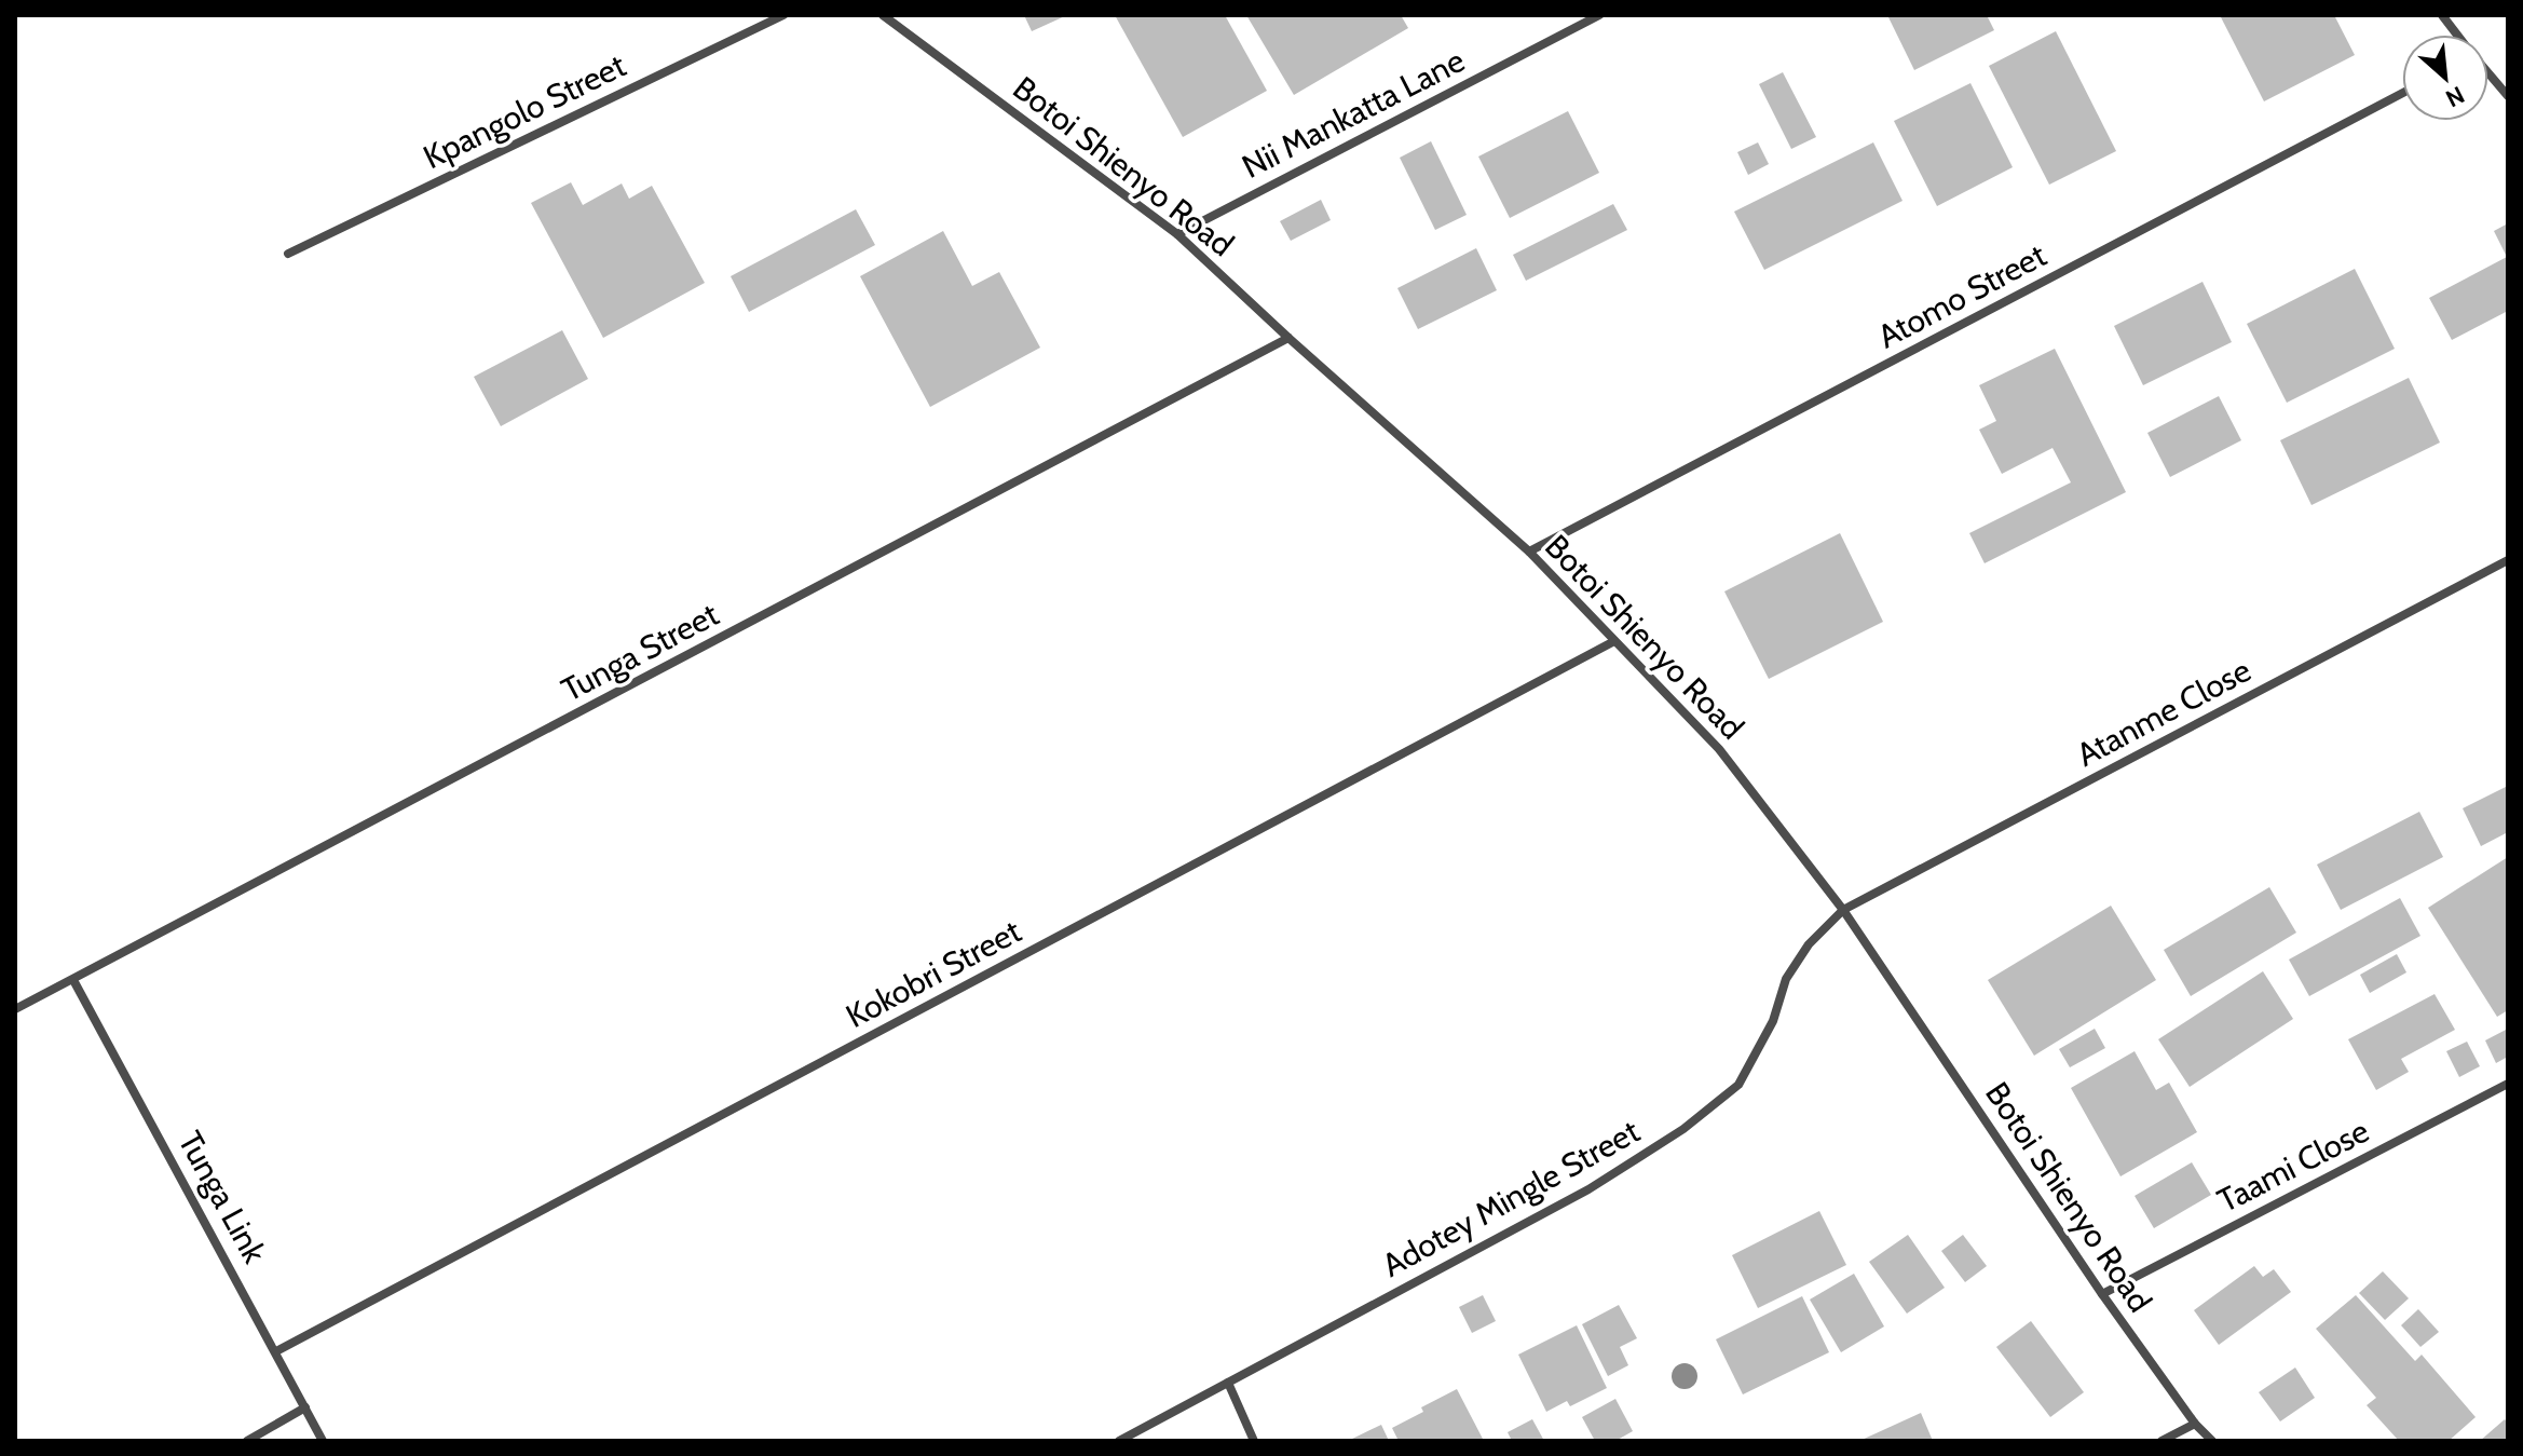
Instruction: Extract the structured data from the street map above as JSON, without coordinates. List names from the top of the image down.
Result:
{
  "streets": {
    "street": [
      "Kpangolo Street",
      "Nii Mankatta Lane",
      "Botoi Shienyo Road",
      "Atomo Street",
      "Tunga Street",
      "Atanme Close",
      "Kokobri Street",
      "Taami Close",
      "Tunga Link",
      "Adotey Mingle Street"
    ]
  },
  "crossings": [
    ["Nii Mankatta Lane", "Botoi Shienyo Road"],
    ["Botoi Shienyo Road", "Atomo Street"],
    ["Botoi Shienyo Road", "Tunga Street"],
    ["Botoi Shienyo Road", "Atanme Close"],
    ["Botoi Shienyo Road", "Kokobri Street"],
    ["Botoi Shienyo Road", "Taami Close"],
    ["Botoi Shienyo Road", "Adotey Mingle Street"],
    ["Tunga Street", "Tunga Link"],
    ["Atanme Close", "Adotey Mingle Street"],
    ["Kokobri Street", "Tunga Link"]
  ],
  "north": "bottom right"
}
